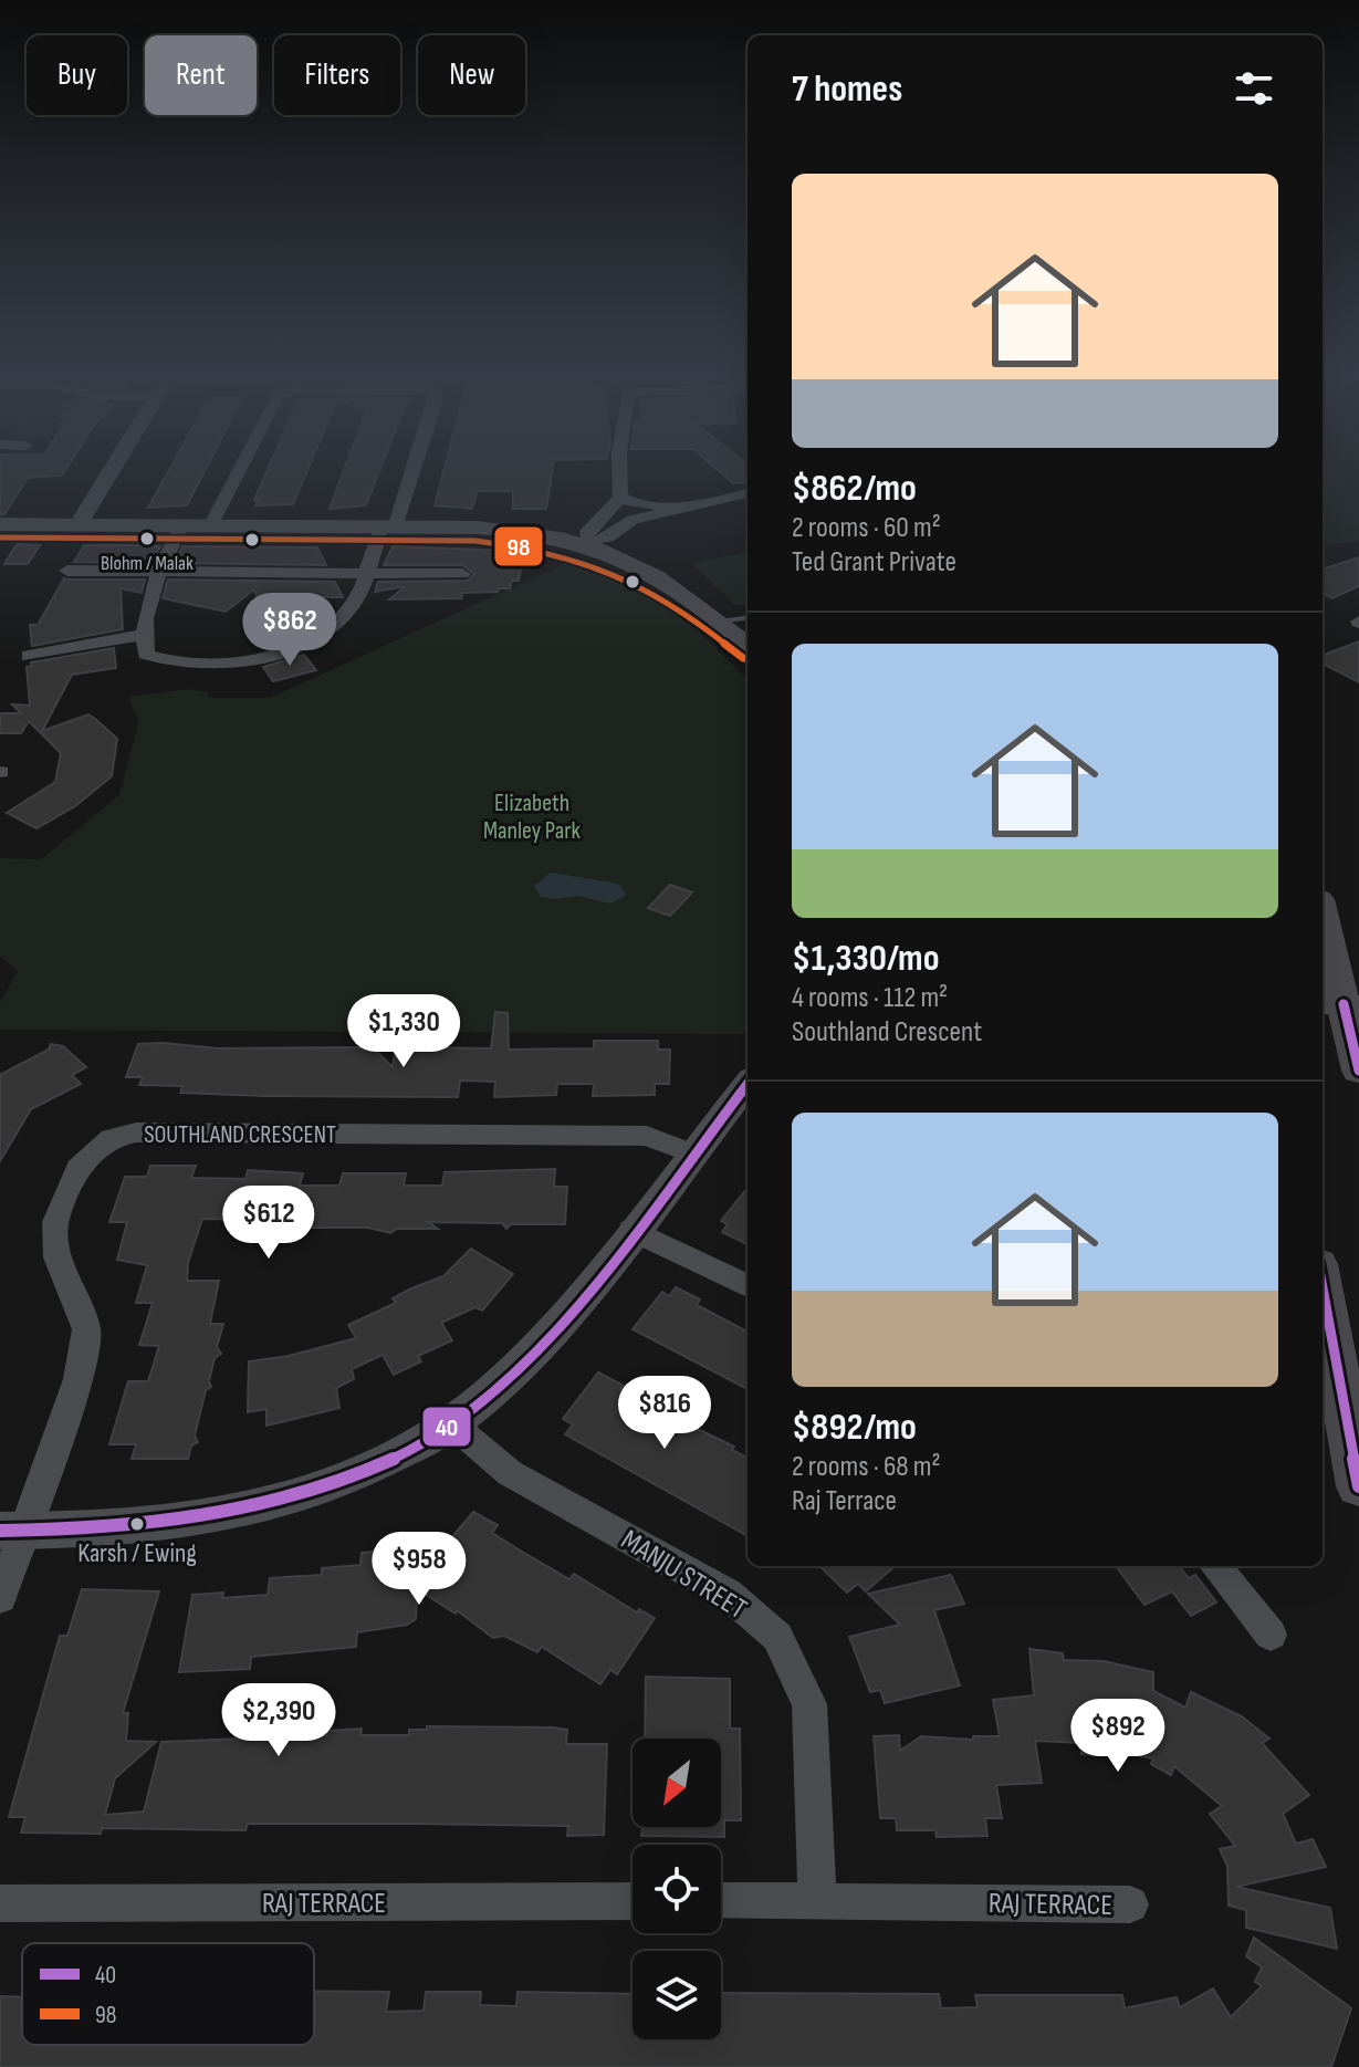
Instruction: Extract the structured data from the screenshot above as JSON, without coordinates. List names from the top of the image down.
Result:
{
  "streets": {
    "street": ["SOUTHLAND CRESCENT", "MANJU STREET", "RAJ TERRACE"]
  },
  "crossings": [
    ["MANJU STREET", "RAJ TERRACE"]
  ],
  "parks": ["Elizabeth Manley Park"],
  "places": ["Blohm / Malak", "Karsh / Ewing"],
  "lines": ["transit line 98", "transit line 40"],
  "legend": ["40", "98"],
  "north": "bottom left",
  "page": {
    "chip": [
      "Buy",
      "Rent",
      "Filters",
      "New"
    ],
    "heading": "7 homes",
    "list": [
      {
        "name": "$862/mo",
        "note": "2 rooms · 60 m² · Ted Grant Private"
      },
      {
        "name": "$1,330/mo",
        "note": "4 rooms · 112 m² · Southland Crescent"
      },
      {
        "name": "$892/mo",
        "note": "2 rooms · 68 m² · Raj Terrace"
      }
    ],
    "price": [
      "$862",
      "$1,330",
      "$612",
      "$816",
      "$958",
      "$2,390",
      "$892"
    ]
  }
}
